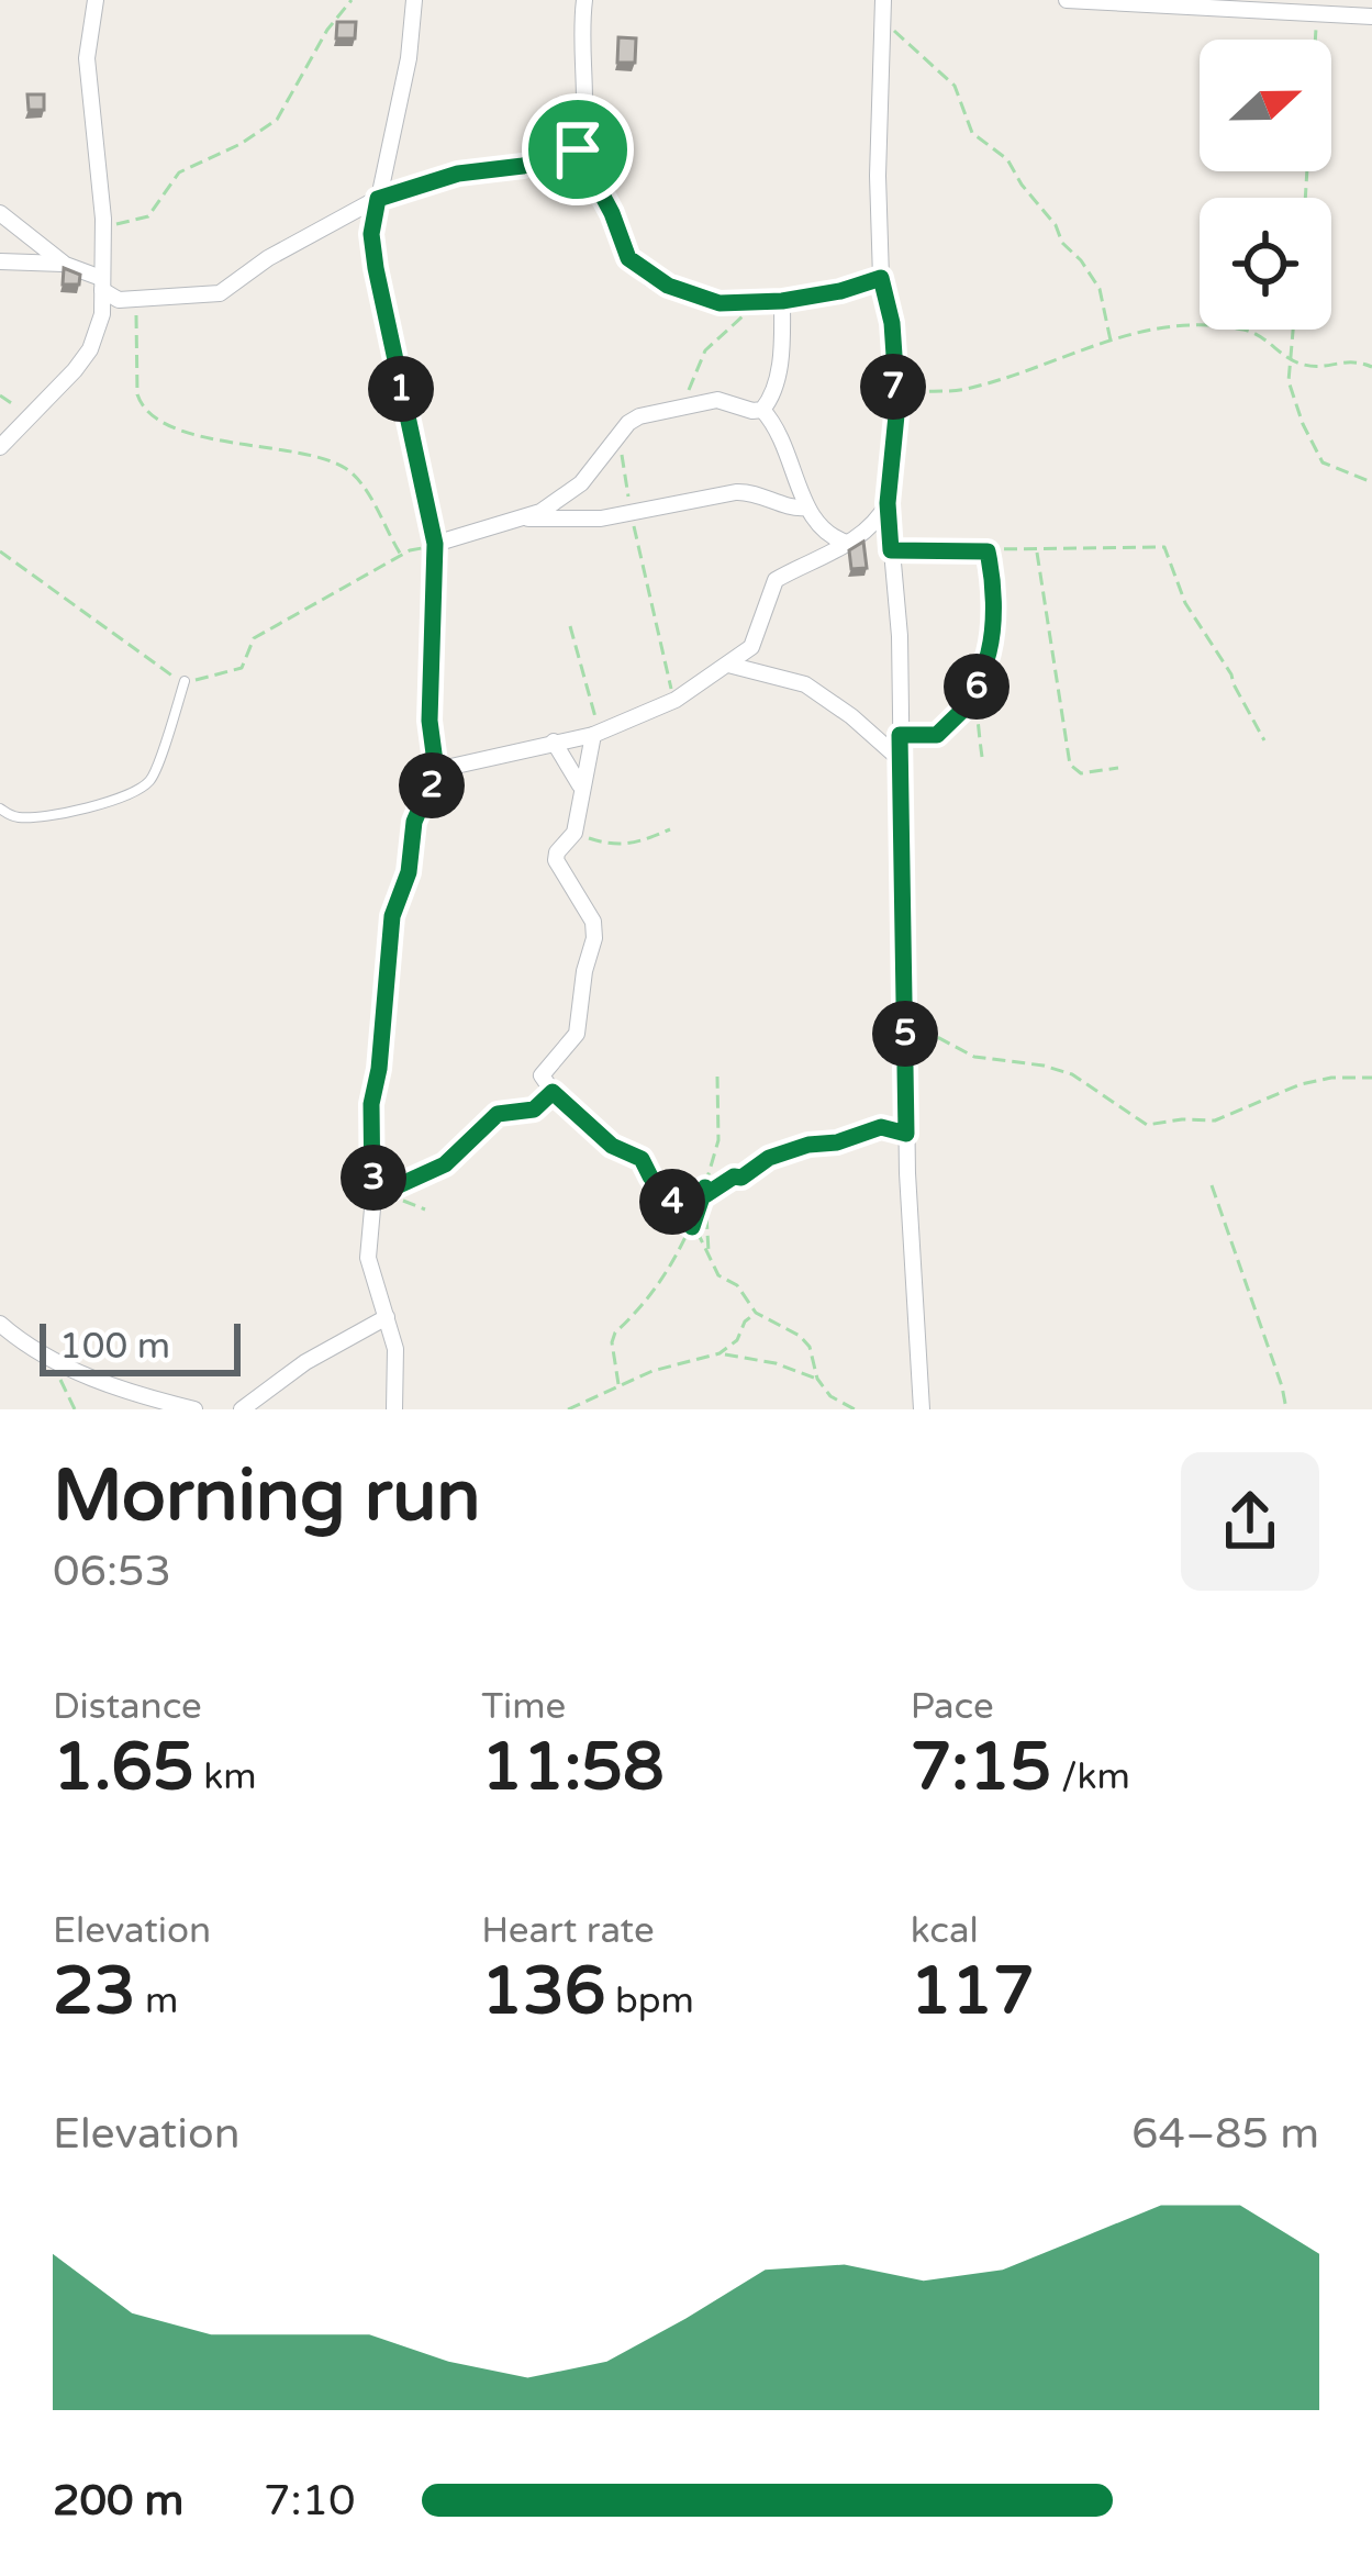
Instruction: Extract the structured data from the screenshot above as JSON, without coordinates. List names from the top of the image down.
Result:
{
  "scale_bar": "100 m",
  "north": "right",
  "page": {
    "pins": [
      "7",
      "1",
      "6",
      "2",
      "5",
      "3",
      "4"
    ],
    "scale": "100 m",
    "heading": ["Morning run", "06:53"],
    "stats": [
      ["Distance", "1.65 km"],
      ["Time", "11:58"],
      ["Pace", "7:15 /km"],
      ["Elevation", "23 m"],
      ["Heart rate", "136 bpm"],
      ["kcal", "117"]
    ],
    "chart": ["Elevation", "64–85 m"],
    "list": [
      {
        "name": "200 m",
        "note": "7:10"
      }
    ]
  }
}
